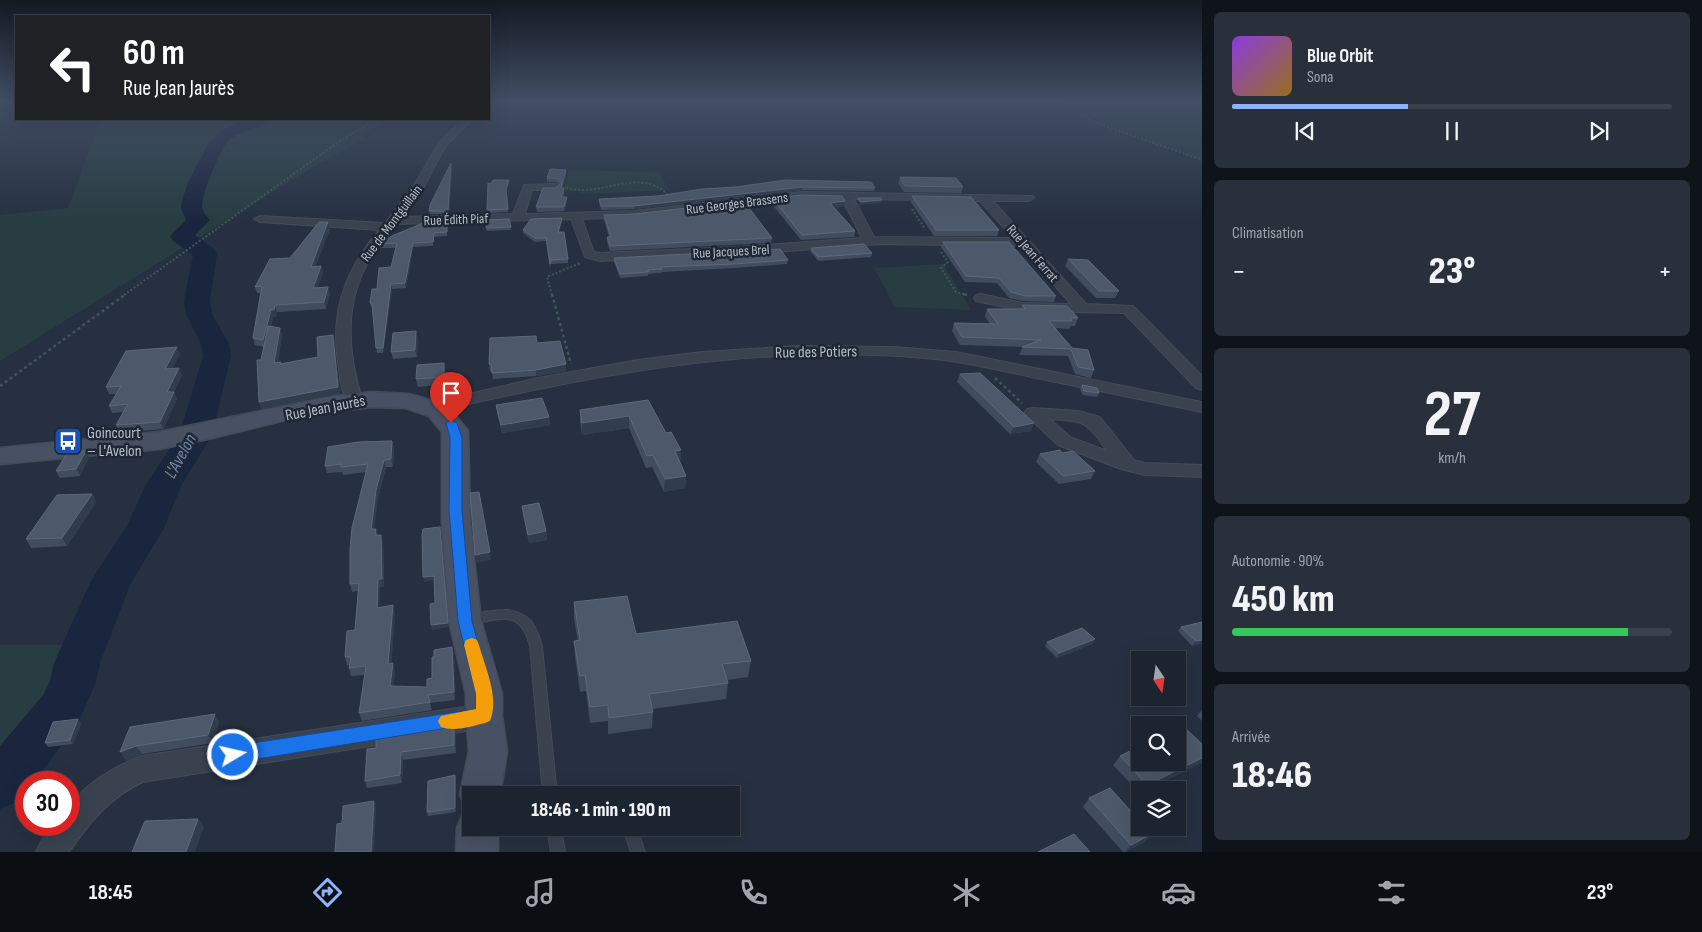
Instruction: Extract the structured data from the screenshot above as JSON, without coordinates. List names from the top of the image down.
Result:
{
  "streets": {
    "street": [
      "Rue Georges Brassens",
      "Rue Édith Piaf",
      "Rue de Montguillain",
      "Rue Jacques Brel",
      "Rue Jean Ferrat",
      "Rue des Potiers",
      "Rue Jean Jaurès"
    ]
  },
  "crossings": [
    ["Rue Georges Brassens", "Rue Édith Piaf"],
    ["Rue Georges Brassens", "Rue Jean Ferrat"],
    ["Rue Édith Piaf", "Rue de Montguillain"],
    ["Rue de Montguillain", "Rue Jean Jaurès"],
    ["Rue Jacques Brel", "Rue Jean Ferrat"],
    ["Rue des Potiers", "Rue Jean Jaurès"]
  ],
  "water": ["L'Avelon"],
  "places": {
    "bus stop": ["Goincourt – L'Avelon"]
  },
  "north": "bottom",
  "page": {
    "turn": ["60 m", "Rue Jean Jaurès"],
    "song": ["Blue Orbit", "Sona"],
    "tile": [
      "Climatisation",
      ["27", "km/h"],
      ["Autonomie · 90%", "450 km"],
      ["Arrivée", "18:46"]
    ],
    "heat": ["−", "23°", "+"],
    "limit": "30",
    "trip": "18:46 · 1 min · 190 m",
    "tabs": ["18:45", "23°"]
  }
}
